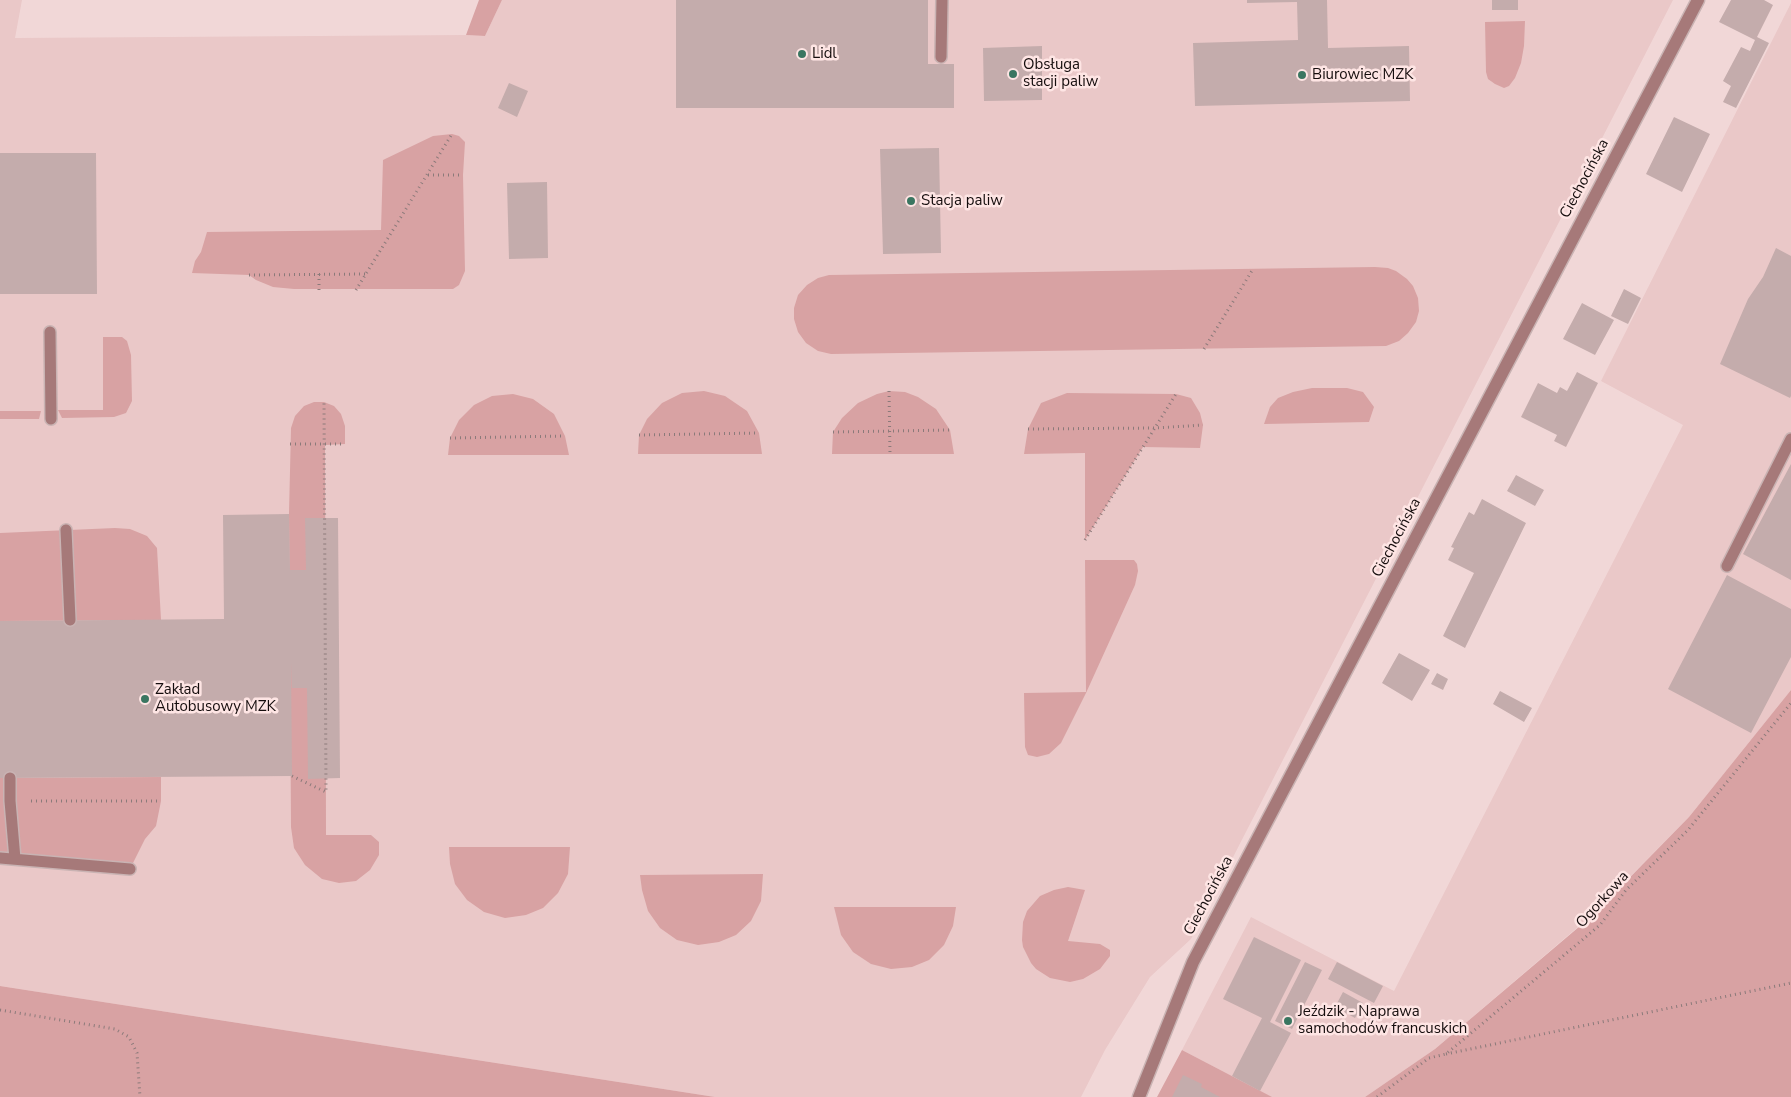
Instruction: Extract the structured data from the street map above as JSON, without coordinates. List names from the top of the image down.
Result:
{
  "streets": {
    "street": ["Ciechocińska"],
    "path": ["Ogorkowa"]
  },
  "places": [
    "Lidl",
    "Obsługa stacji paliw",
    "Biurowiec MZK",
    "Stacja paliw",
    "Zakład Autobusowy MZK",
    "Jeździk - Naprawa samochodów francuskich"
  ]
}
